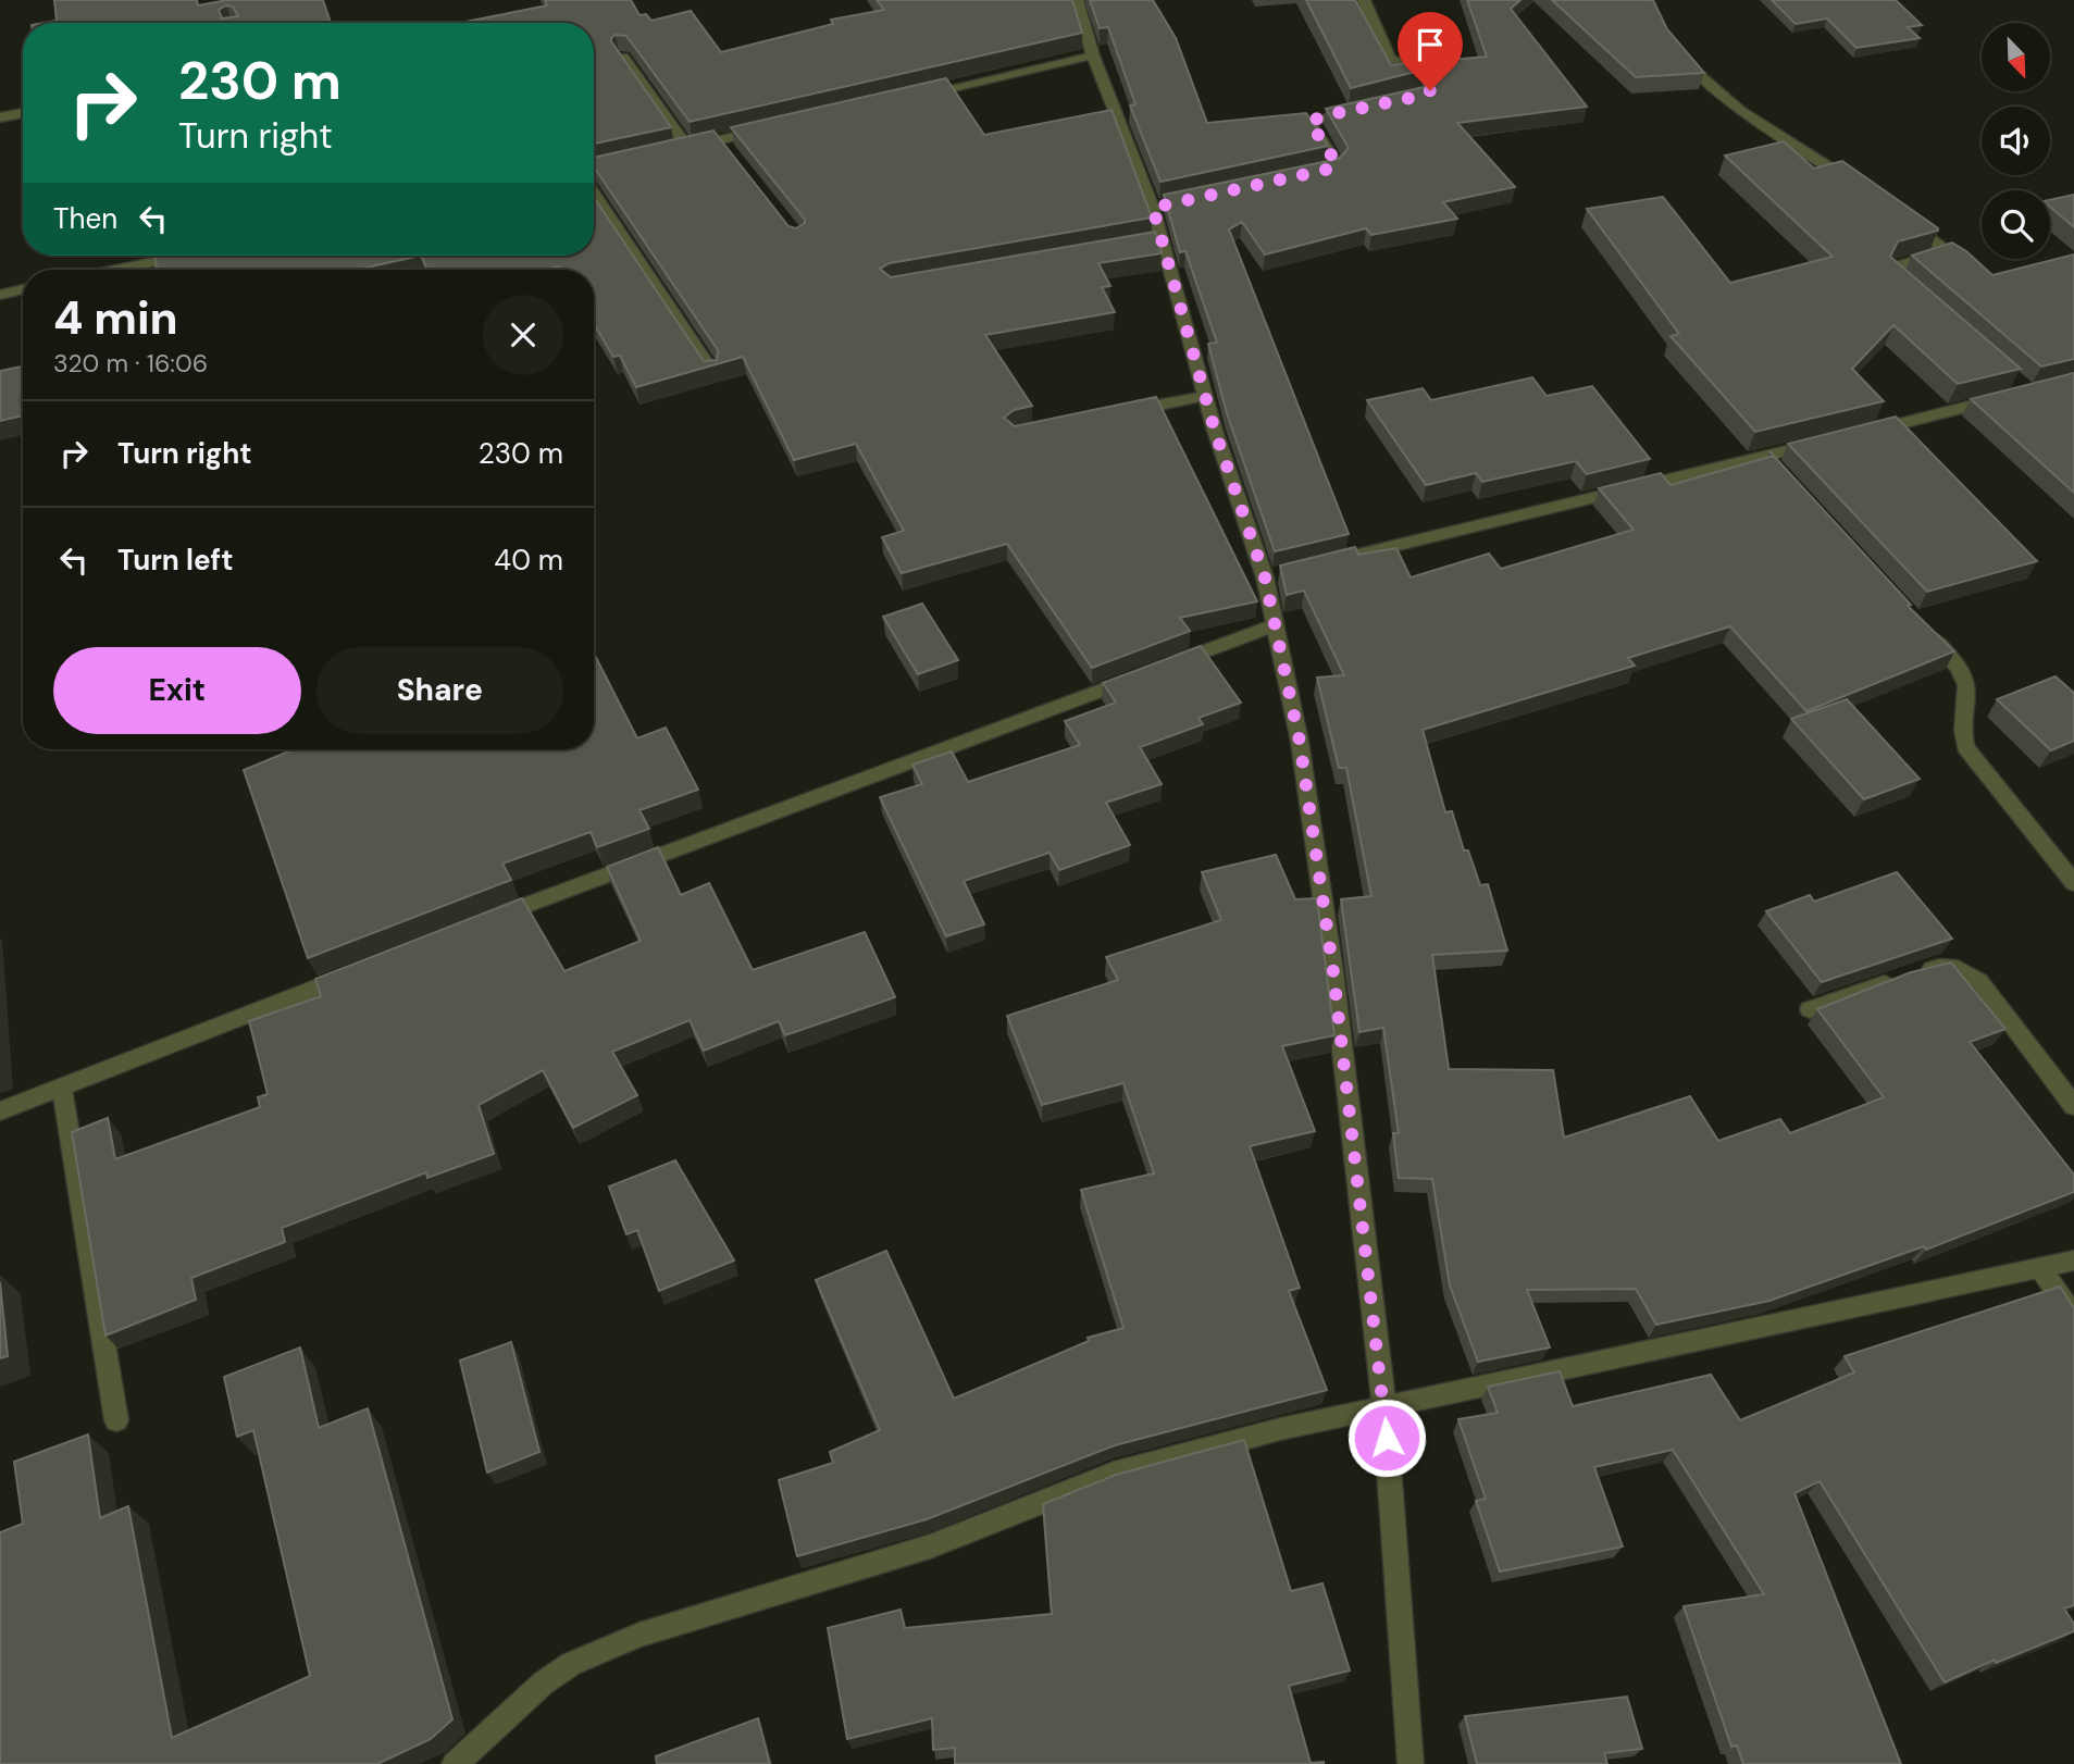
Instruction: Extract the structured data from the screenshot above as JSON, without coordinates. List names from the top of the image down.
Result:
{
  "north": "bottom right",
  "page": {
    "turn": ["230 m", "Turn right"],
    "then": "Then",
    "heading": ["4 min", "320 m · 16:06"],
    "list": [
      {
        "name": "Turn right",
        "value": "230 m"
      },
      {
        "name": "Turn left",
        "value": "40 m"
      }
    ],
    "buttons": ["Exit", "Share"]
  }
}
